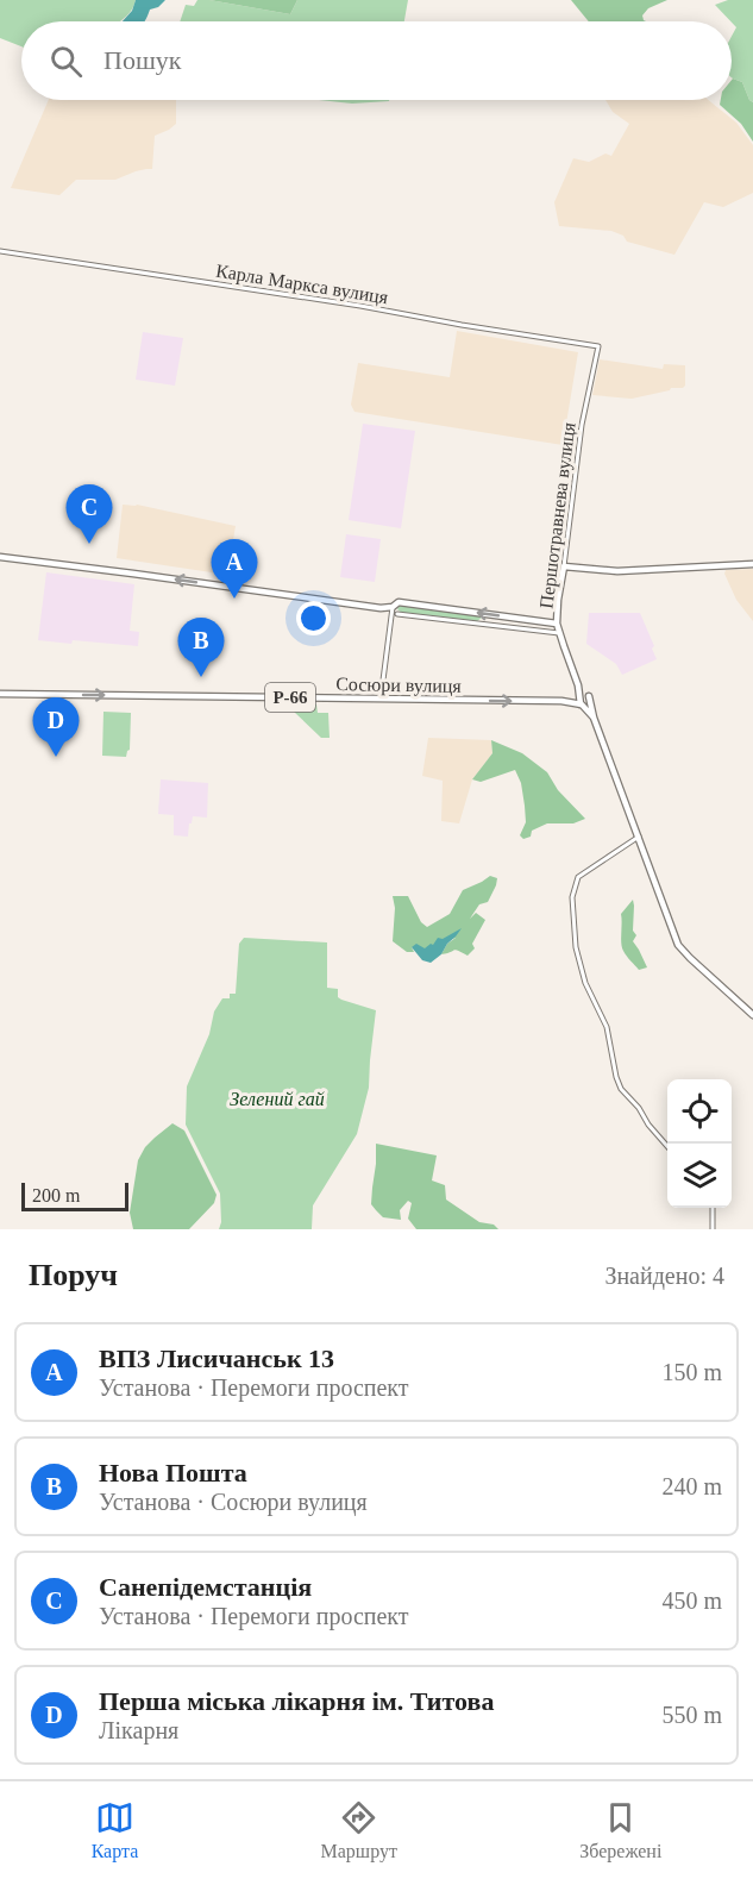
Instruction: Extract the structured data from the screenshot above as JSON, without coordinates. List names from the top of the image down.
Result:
{
  "streets": {
    "main road": ["Першотравнева вулиця", "Сосюри вулиця", "Р-66"],
    "street": ["Карла Маркса вулиця"]
  },
  "crossings": [
    ["Карла Маркса вулиця", "Першотравнева вулиця"],
    ["Першотравнева вулиця", "Сосюри вулиця"]
  ],
  "one_way": ["Сосюри вулиця"],
  "parks": ["Зелений гай"],
  "scale_bar": "200 m",
  "page": {
    "search": "Пошук",
    "pins": [
      "C",
      "A",
      "B",
      "D"
    ],
    "scale": "200 m",
    "heading": ["Поруч", "Знайдено: 4"],
    "list": [
      {
        "mark": "A",
        "name": "ВПЗ Лисичанськ 13",
        "note": "Установа · Перемоги проспект",
        "value": "150 m"
      },
      {
        "mark": "B",
        "name": "Нова Пошта",
        "note": "Установа · Сосюри вулиця",
        "value": "240 m"
      },
      {
        "mark": "C",
        "name": "Санепідемстанція",
        "note": "Установа · Перемоги проспект",
        "value": "450 m"
      },
      {
        "mark": "D",
        "name": "Перша міська лікарня ім. Титова",
        "note": "Лікарня",
        "value": "550 m"
      }
    ],
    "nav": ["Карта", "Маршрут", "Збережені"]
  }
}
